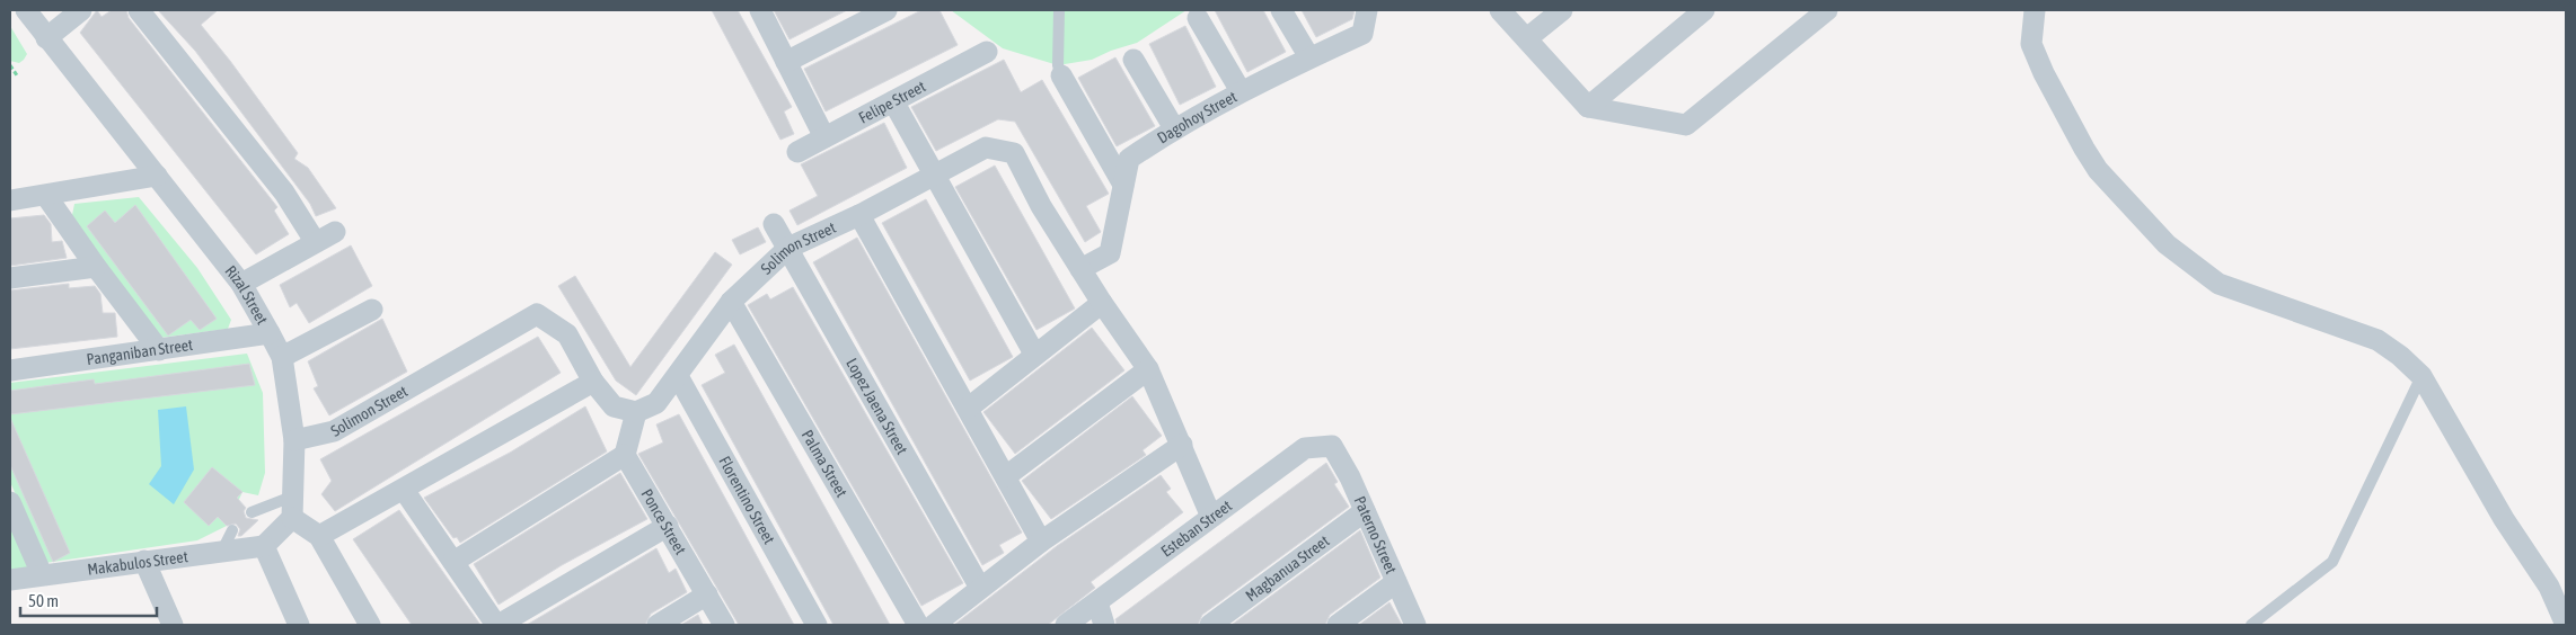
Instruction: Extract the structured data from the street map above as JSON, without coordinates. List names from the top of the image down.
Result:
{
  "streets": {
    "street": [
      "Felipe Street",
      "Dagohoy Street",
      "Solimon Street",
      "Rizal Street",
      "Panganiban Street",
      "Lopez Jaena Street",
      "Palma Street",
      "Florentino Street",
      "Ponce Street",
      "Esteban Street",
      "Paterno Street",
      "Makabulos Street",
      "Magbanua Street"
    ]
  },
  "crossings": [
    ["Dagohoy Street", "Solimon Street"],
    ["Solimon Street", "Rizal Street"],
    ["Solimon Street", "Lopez Jaena Street"],
    ["Solimon Street", "Palma Street"],
    ["Solimon Street", "Florentino Street"],
    ["Solimon Street", "Esteban Street"],
    ["Rizal Street", "Panganiban Street"],
    ["Esteban Street", "Paterno Street"],
    ["Paterno Street", "Magbanua Street"]
  ],
  "scale_bar": "50 m"
}
